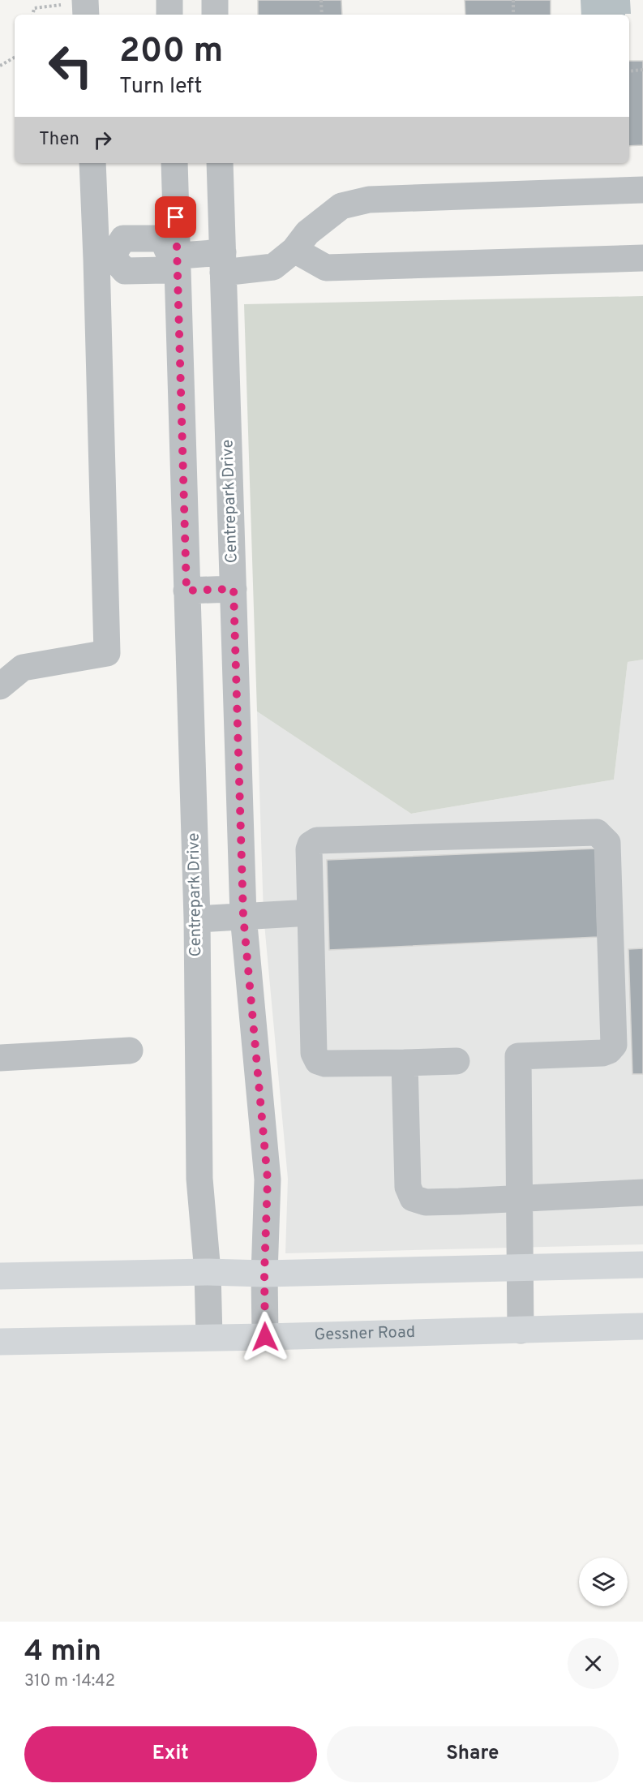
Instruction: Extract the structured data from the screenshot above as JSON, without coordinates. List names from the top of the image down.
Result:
{
  "streets": {
    "main road": ["Gessner Road"],
    "street": ["Centrepark Drive"]
  },
  "crossings": [
    ["Centrepark Drive", "Gessner Road"]
  ],
  "page": {
    "turn": ["200 m", "Turn left"],
    "then": "Then",
    "heading": ["4 min", "310 m · 14:42"],
    "buttons": ["Exit", "Share"]
  }
}
